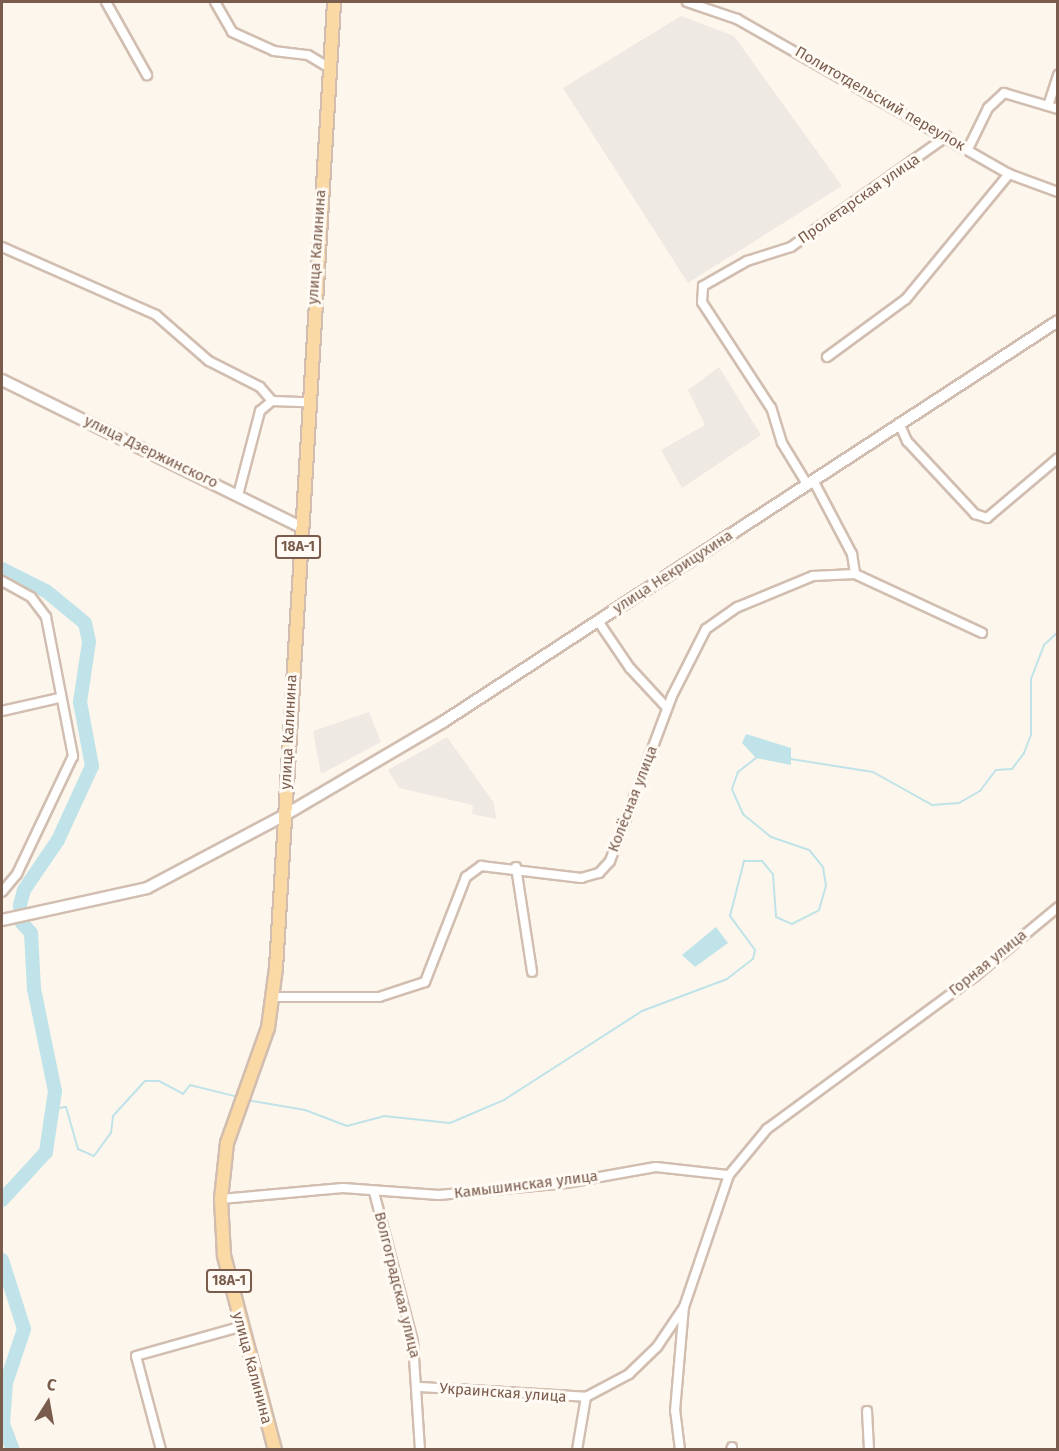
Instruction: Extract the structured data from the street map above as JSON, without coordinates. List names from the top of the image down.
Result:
{
  "streets": {
    "main road": ["улица Калинина", "18А-1"],
    "street": [
      "Политотдельский переулок",
      "Пролетарская улица",
      "улица Дзержинского",
      "улица Некрицухина",
      "Колёсная улица",
      "Горная улица",
      "Камышинская улица",
      "Волгоградская улица",
      "Украинская улица"
    ]
  },
  "crossings": [
    ["Политотдельский переулок", "Пролетарская улица"],
    ["Пролетарская улица", "улица Некрицухина"],
    ["улица Калинина", "улица Дзержинского"],
    ["улица Калинина", "улица Некрицухина"],
    ["улица Калинина", "Колёсная улица"],
    ["улица Калинина", "Камышинская улица"],
    ["Горная улица", "Камышинская улица"],
    ["Горная улица", "Украинская улица"],
    ["Камышинская улица", "Волгоградская улица"],
    ["Камышинская улица", "Украинская улица"],
    ["Волгоградская улица", "Украинская улица"]
  ],
  "north": "top"
}
